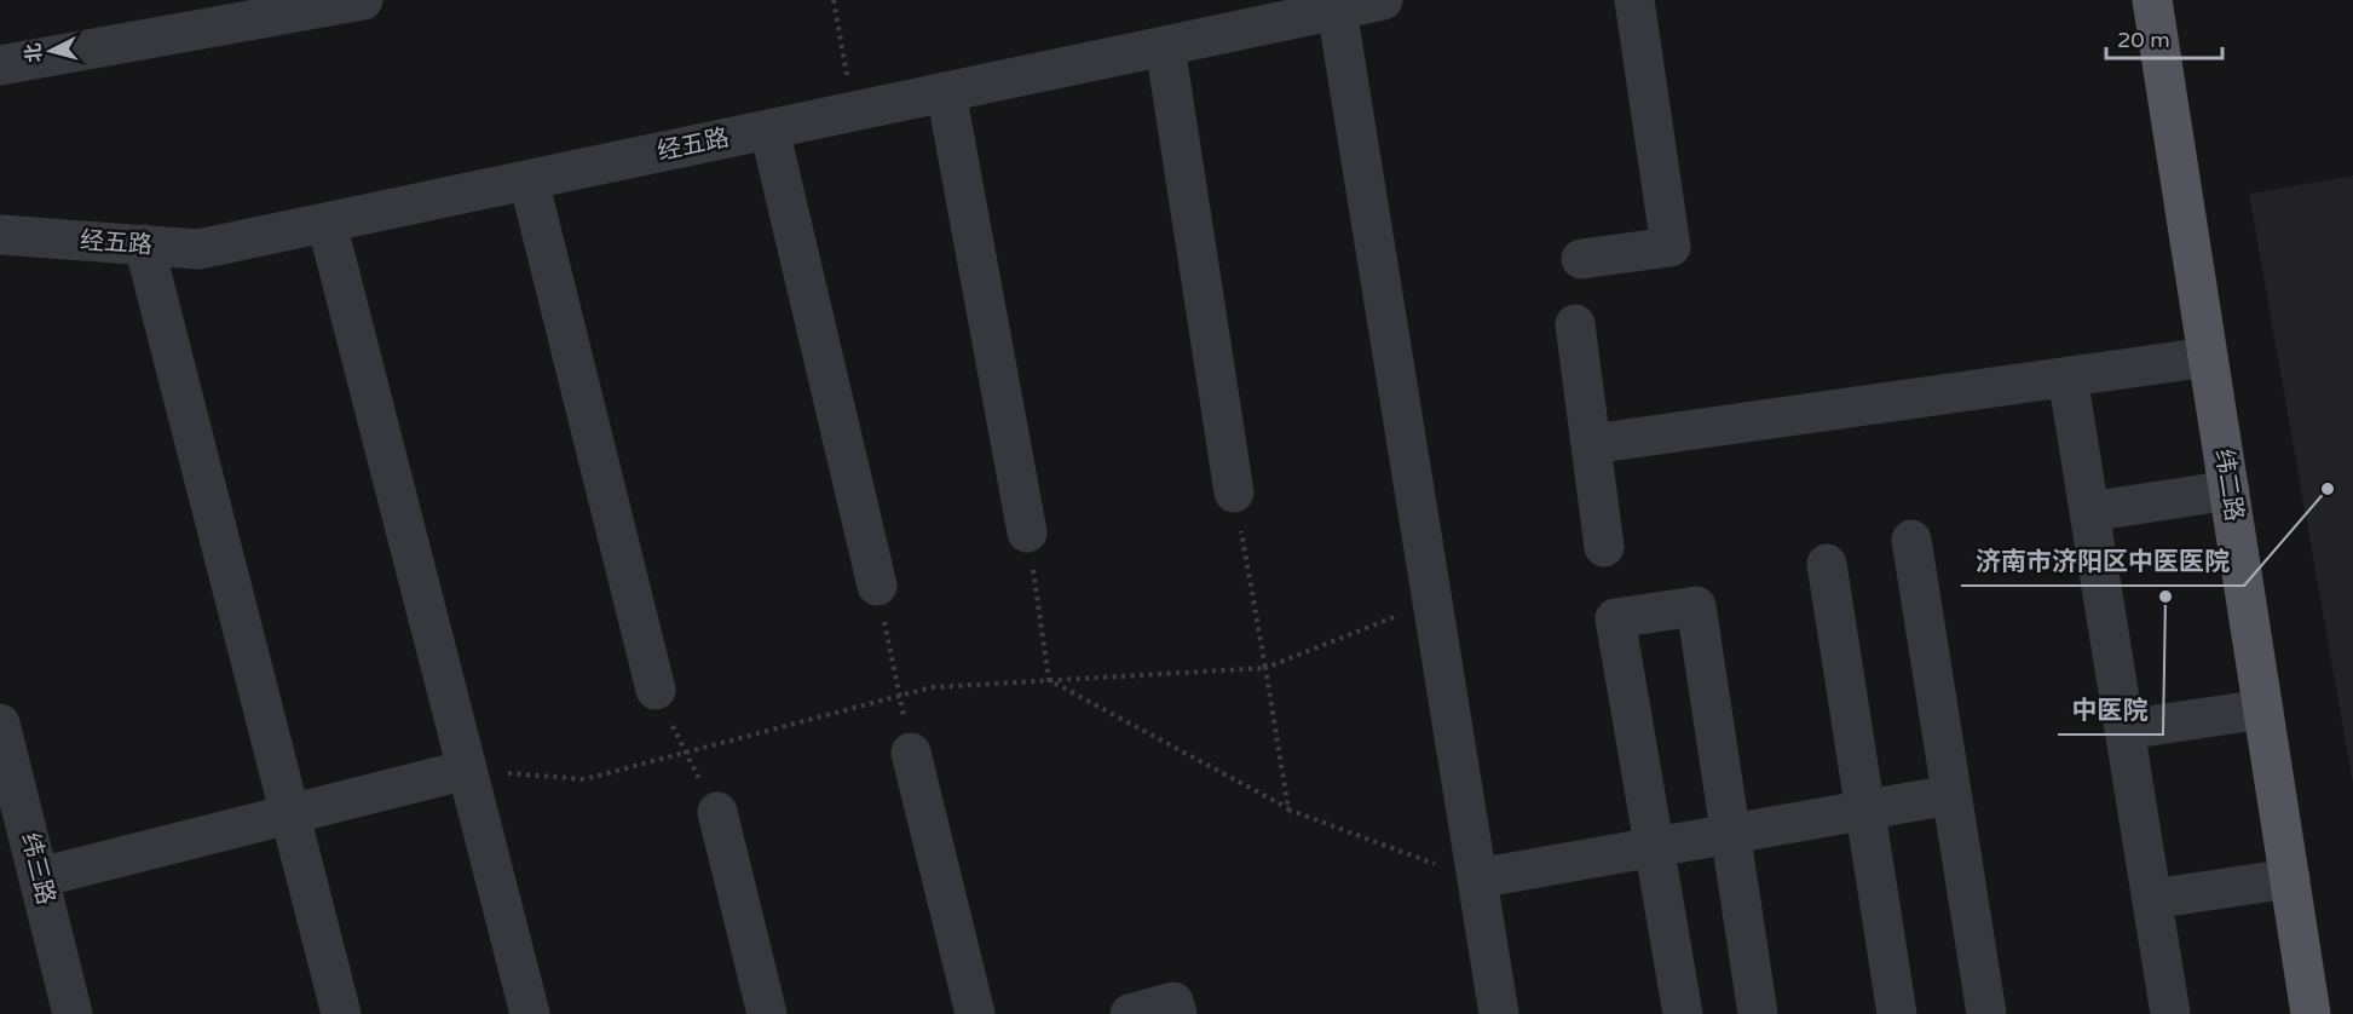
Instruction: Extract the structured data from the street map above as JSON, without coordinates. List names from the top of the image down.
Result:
{
  "streets": {
    "main road": ["纬二路"],
    "street": ["经五路", "纬三路"]
  },
  "places": ["济南市济阳区中医医院", "中医院"],
  "scale_bar": "20 m",
  "north": "left"
}
